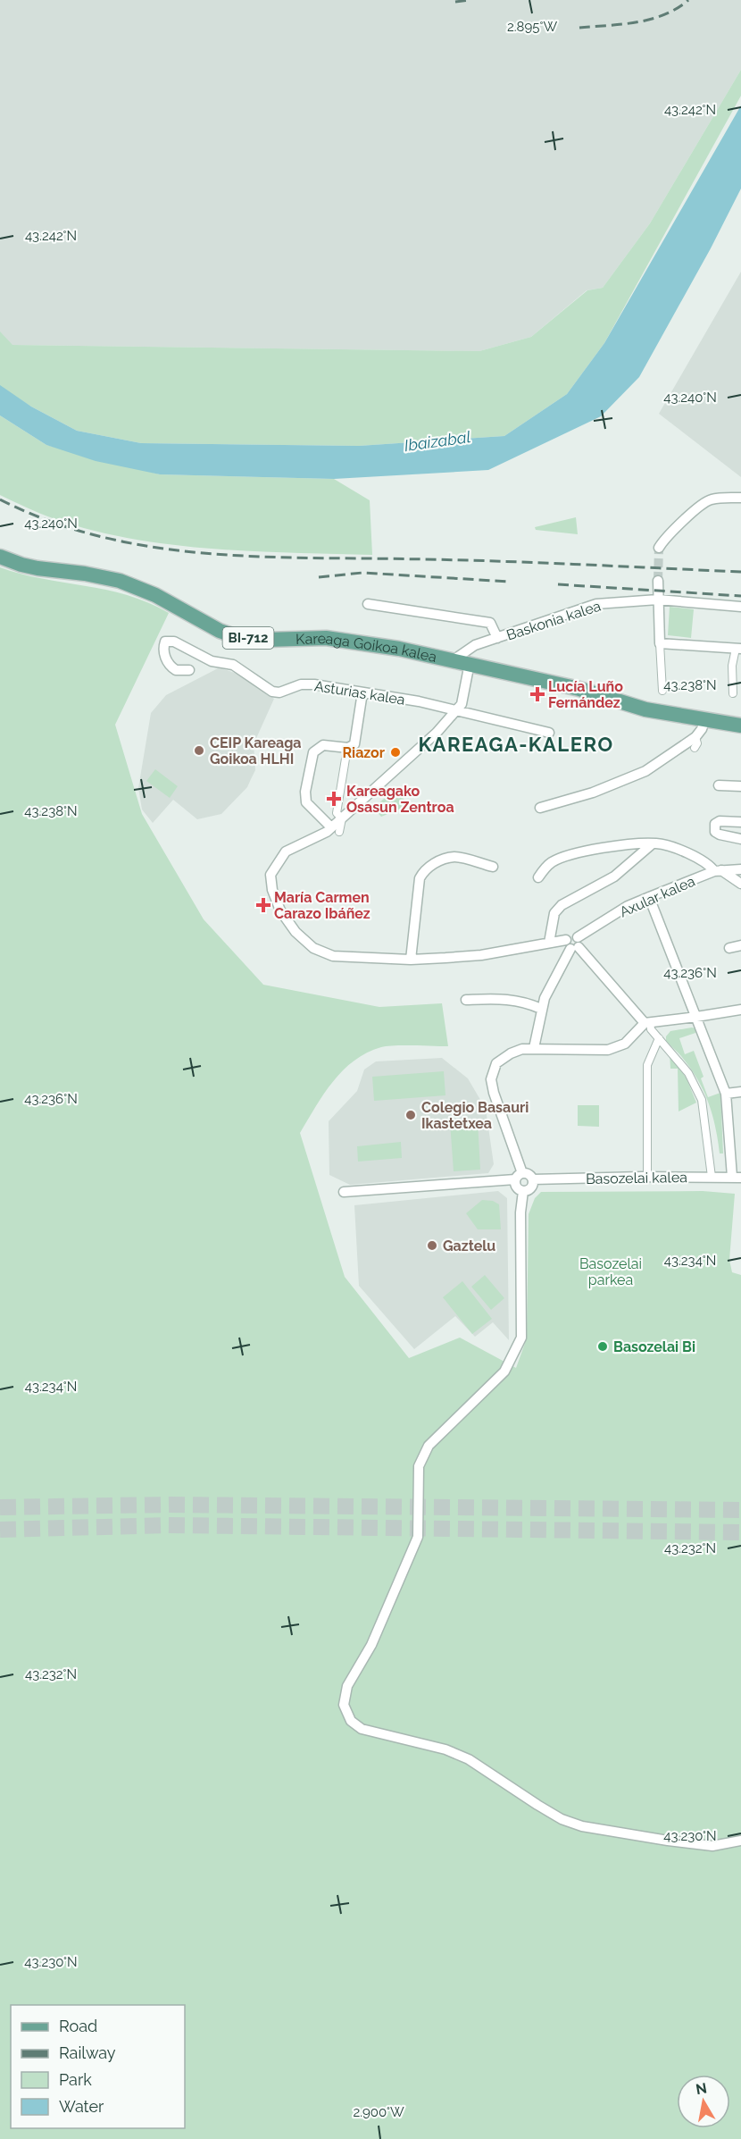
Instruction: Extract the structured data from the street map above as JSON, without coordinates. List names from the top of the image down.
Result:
{
  "streets": {
    "main road": ["BI-712", "Kareaga Goikoa kalea"],
    "street": [
      "Baskonia kalea",
      "Asturias kalea",
      "Axular kalea",
      "Basozelai kalea"
    ]
  },
  "crossings": [
    ["Baskonia kalea", "Kareaga Goikoa kalea"]
  ],
  "districts": ["KAREAGA-KALERO"],
  "water": ["Ibaizabal"],
  "parks": ["Basozelai parkea"],
  "places": {
    "health": ["Lucía Luño Fernández", "Kareagako Osasun Zentroa", "María Carmen Carazo Ibáñez"],
    "other": [
      "CEIP Kareaga Goikoa HLHI",
      "Riazor",
      "Colegio Basauri Ikastetxea",
      "Gaztelu",
      "Basozelai Bi"
    ]
  },
  "legend": [
    "Road",
    "Railway",
    "Park",
    "Water"
  ],
  "north": "top",
  "coordinates": [
    "2.895°W",
    "43.242°N",
    "43.240°N",
    "43.238°N",
    "43.236°N",
    "43.234°N",
    "43.232°N",
    "43.230°N",
    "2.900°W"
  ]
}
